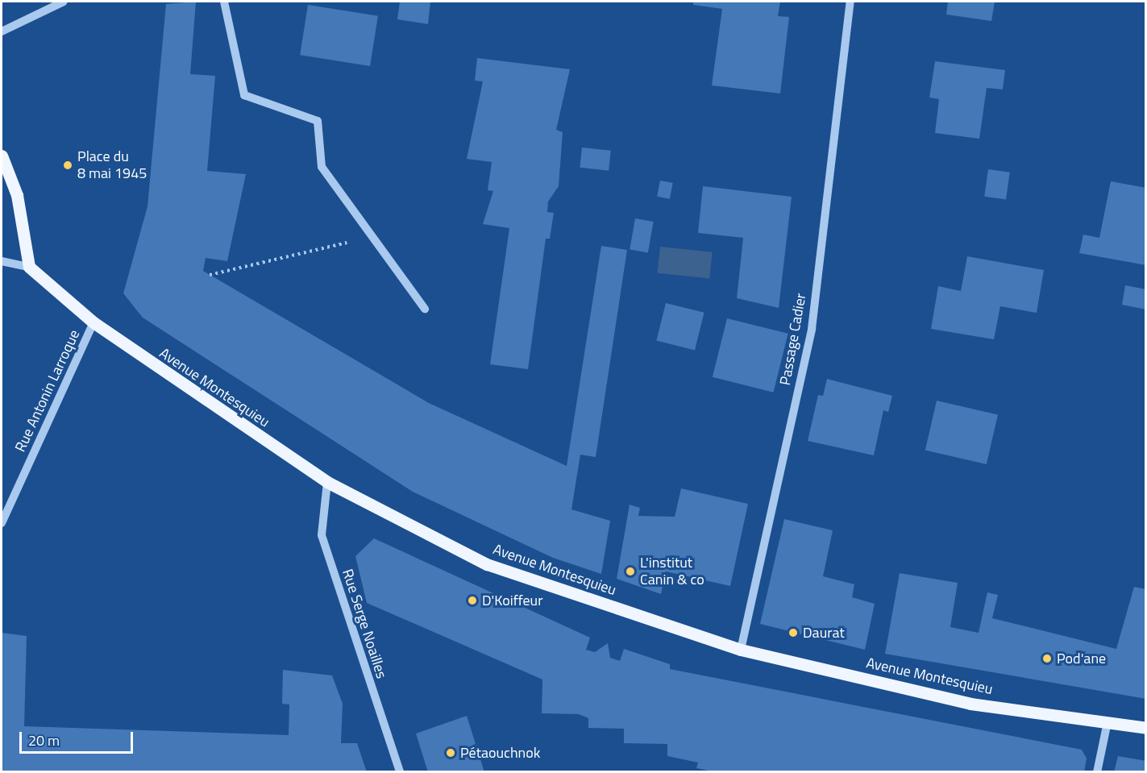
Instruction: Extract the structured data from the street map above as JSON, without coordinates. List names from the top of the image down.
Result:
{
  "streets": {
    "main road": ["Avenue Montesquieu"],
    "street": ["Passage Cadier", "Rue Antonin Larroque", "Rue Serge Noailles"]
  },
  "crossings": [
    ["Passage Cadier", "Avenue Montesquieu"],
    ["Avenue Montesquieu", "Rue Antonin Larroque"],
    ["Avenue Montesquieu", "Rue Serge Noailles"]
  ],
  "places": [
    "Place du 8 mai 1945",
    "L'institut Canin & co",
    "D'Koiffeur",
    "Daurat",
    "Pod'ane",
    "Pétaouchnok"
  ],
  "scale_bar": "20 m"
}
